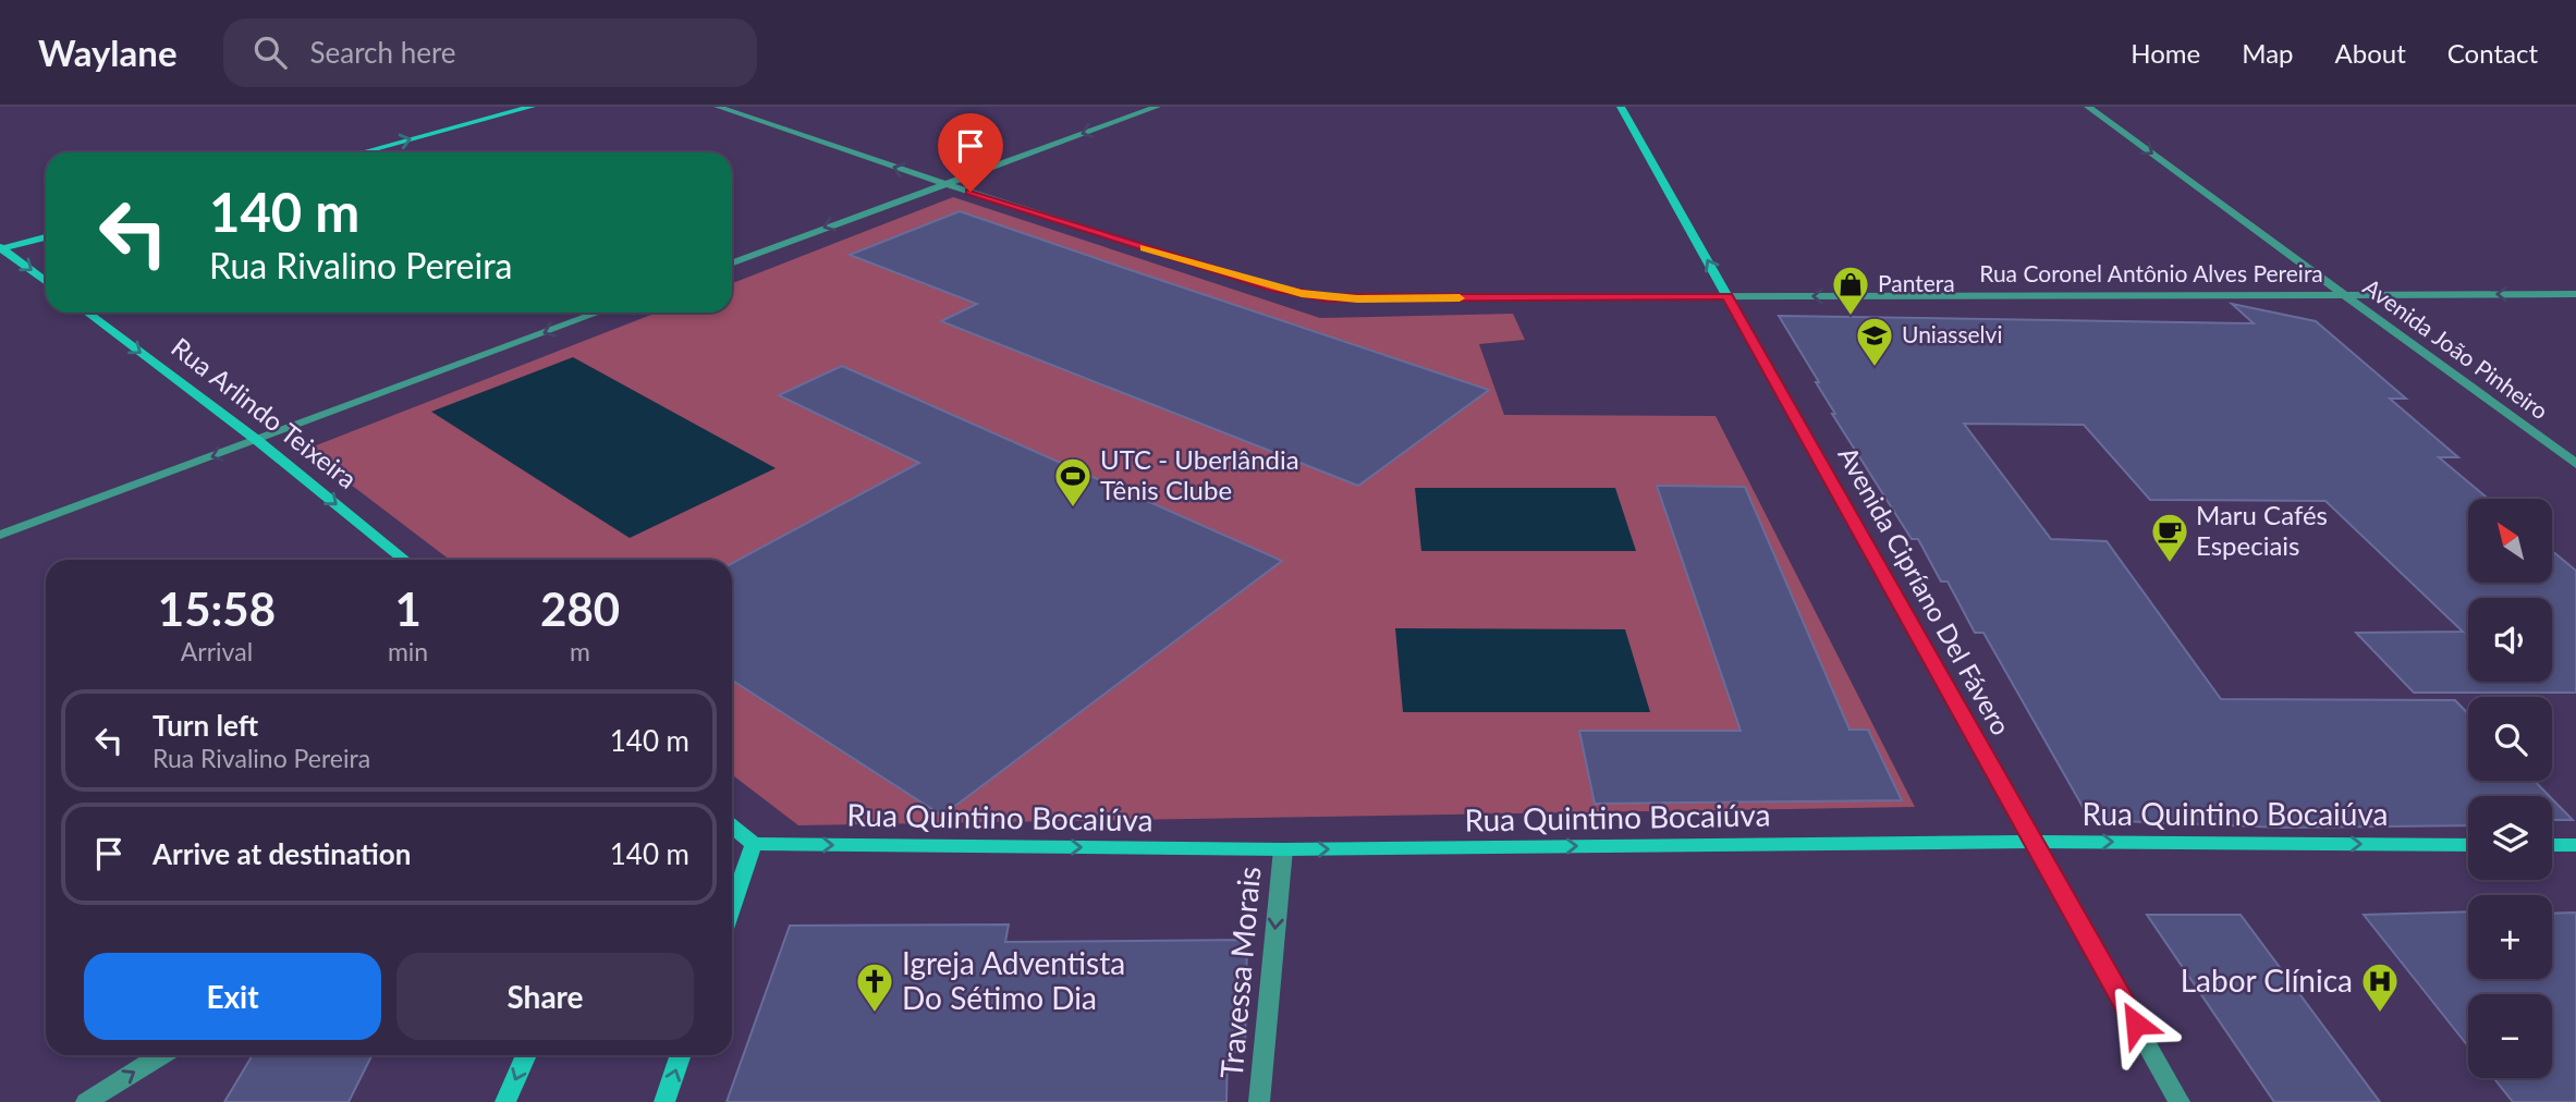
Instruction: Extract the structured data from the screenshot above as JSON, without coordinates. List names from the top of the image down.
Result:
{
  "streets": {
    "street": [
      "Rua Coronel Antônio Alves Pereira",
      "Avenida João Pinheiro",
      "Rua Arlindo Teixeira",
      "Avenida Cipríano Del Fávero",
      "Rua Quintino Bocaiúva",
      "Travessa Morais"
    ]
  },
  "crossings": [
    ["Rua Coronel Antônio Alves Pereira", "Avenida João Pinheiro"],
    ["Rua Coronel Antônio Alves Pereira", "Avenida Cipríano Del Fávero"],
    ["Avenida Cipríano Del Fávero", "Rua Quintino Bocaiúva"],
    ["Rua Quintino Bocaiúva", "Travessa Morais"]
  ],
  "one_way": [
    "Rua Coronel Antônio Alves Pereira",
    "Avenida João Pinheiro",
    "Rua Arlindo Teixeira",
    "Rua Quintino Bocaiúva",
    "Travessa Morais"
  ],
  "places": {
    "shop": ["Pantera"],
    "school or university": ["Uniasselvi"],
    "sports": ["UTC - Uberlândia Tênis Clube"],
    "cafe": ["Maru Cafés Especiais"],
    "church": ["Igreja Adventista Do Sétimo Dia"],
    "hospital": ["Labor Clínica"]
  },
  "north": "top left",
  "page": {
    "header": "Waylane",
    "search": "Search here",
    "nav": [
      "Home",
      "Map",
      "About",
      "Contact"
    ],
    "turn": ["140 m", "Rua Rivalino Pereira"],
    "map_buttons": ["+", "−"],
    "eta": [
      "15:58",
      "Arrival",
      "1",
      "min",
      "280",
      "m"
    ],
    "list": [
      {
        "name": "Turn left",
        "note": "Rua Rivalino Pereira",
        "value": "140 m"
      },
      {
        "name": "Arrive at destination",
        "value": "140 m"
      }
    ],
    "buttons": ["Exit", "Share"]
  }
}
